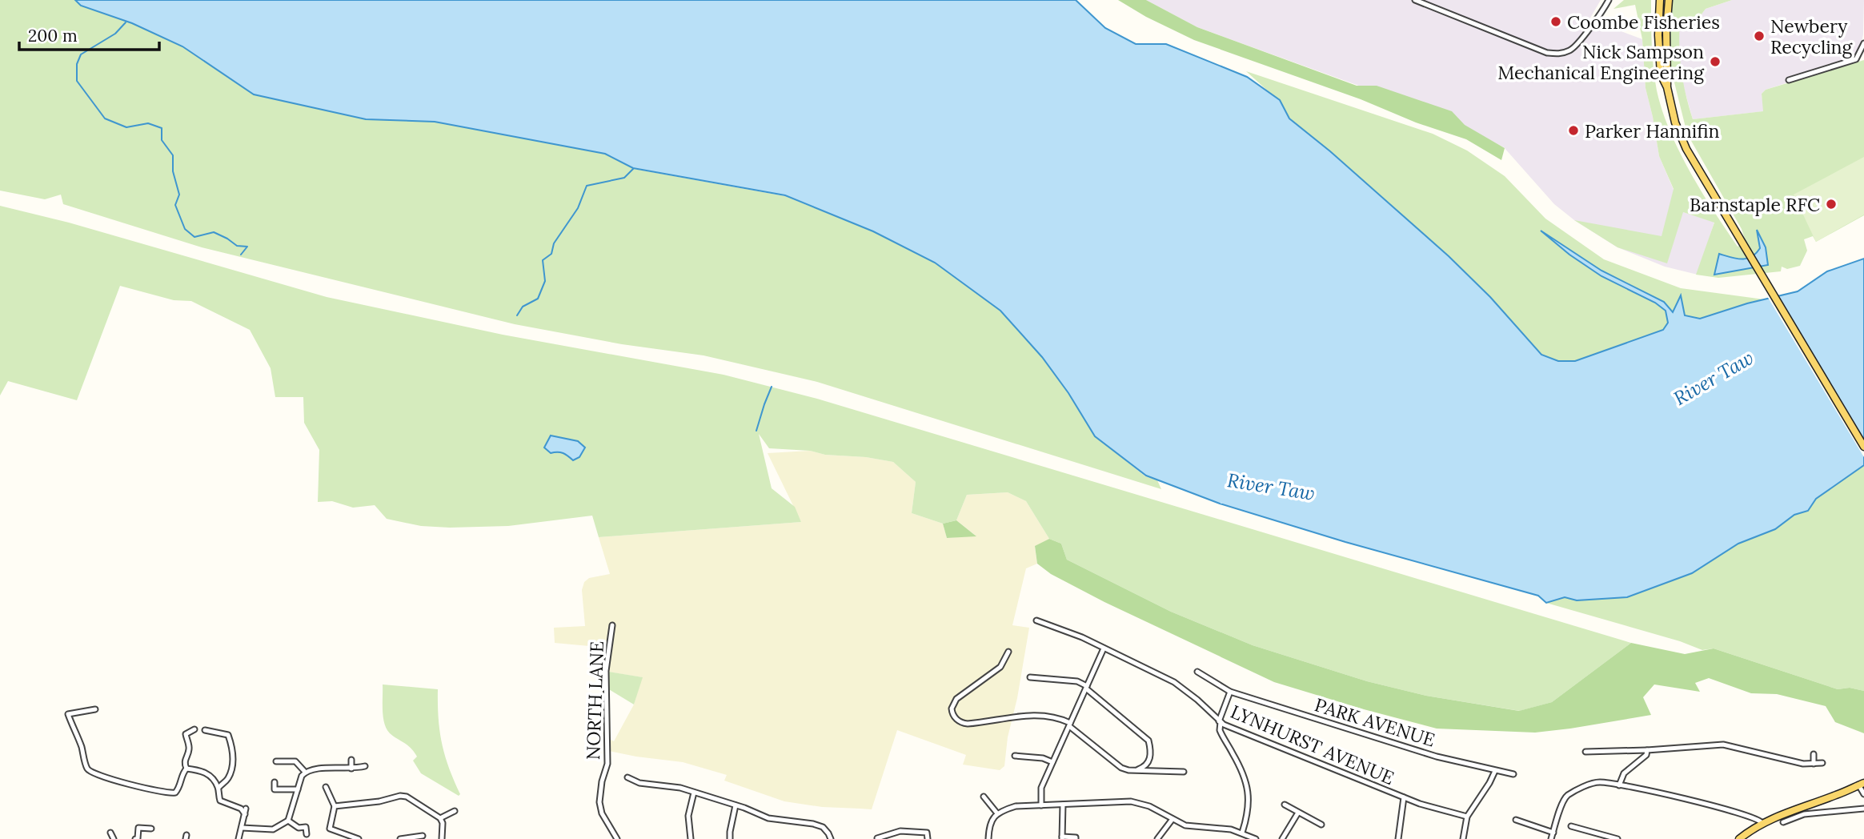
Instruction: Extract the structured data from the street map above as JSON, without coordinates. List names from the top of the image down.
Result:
{
  "streets": {
    "street": ["NORTH LANE", "PARK AVENUE", "LYNHURST AVENUE"]
  },
  "water": ["River Taw"],
  "places": [
    "Coombe Fisheries",
    "Newbery Recycling",
    "Nick Sampson Mechanical Engineering",
    "Parker Hannifin",
    "Barnstaple RFC"
  ],
  "scale_bar": "200 m"
}
